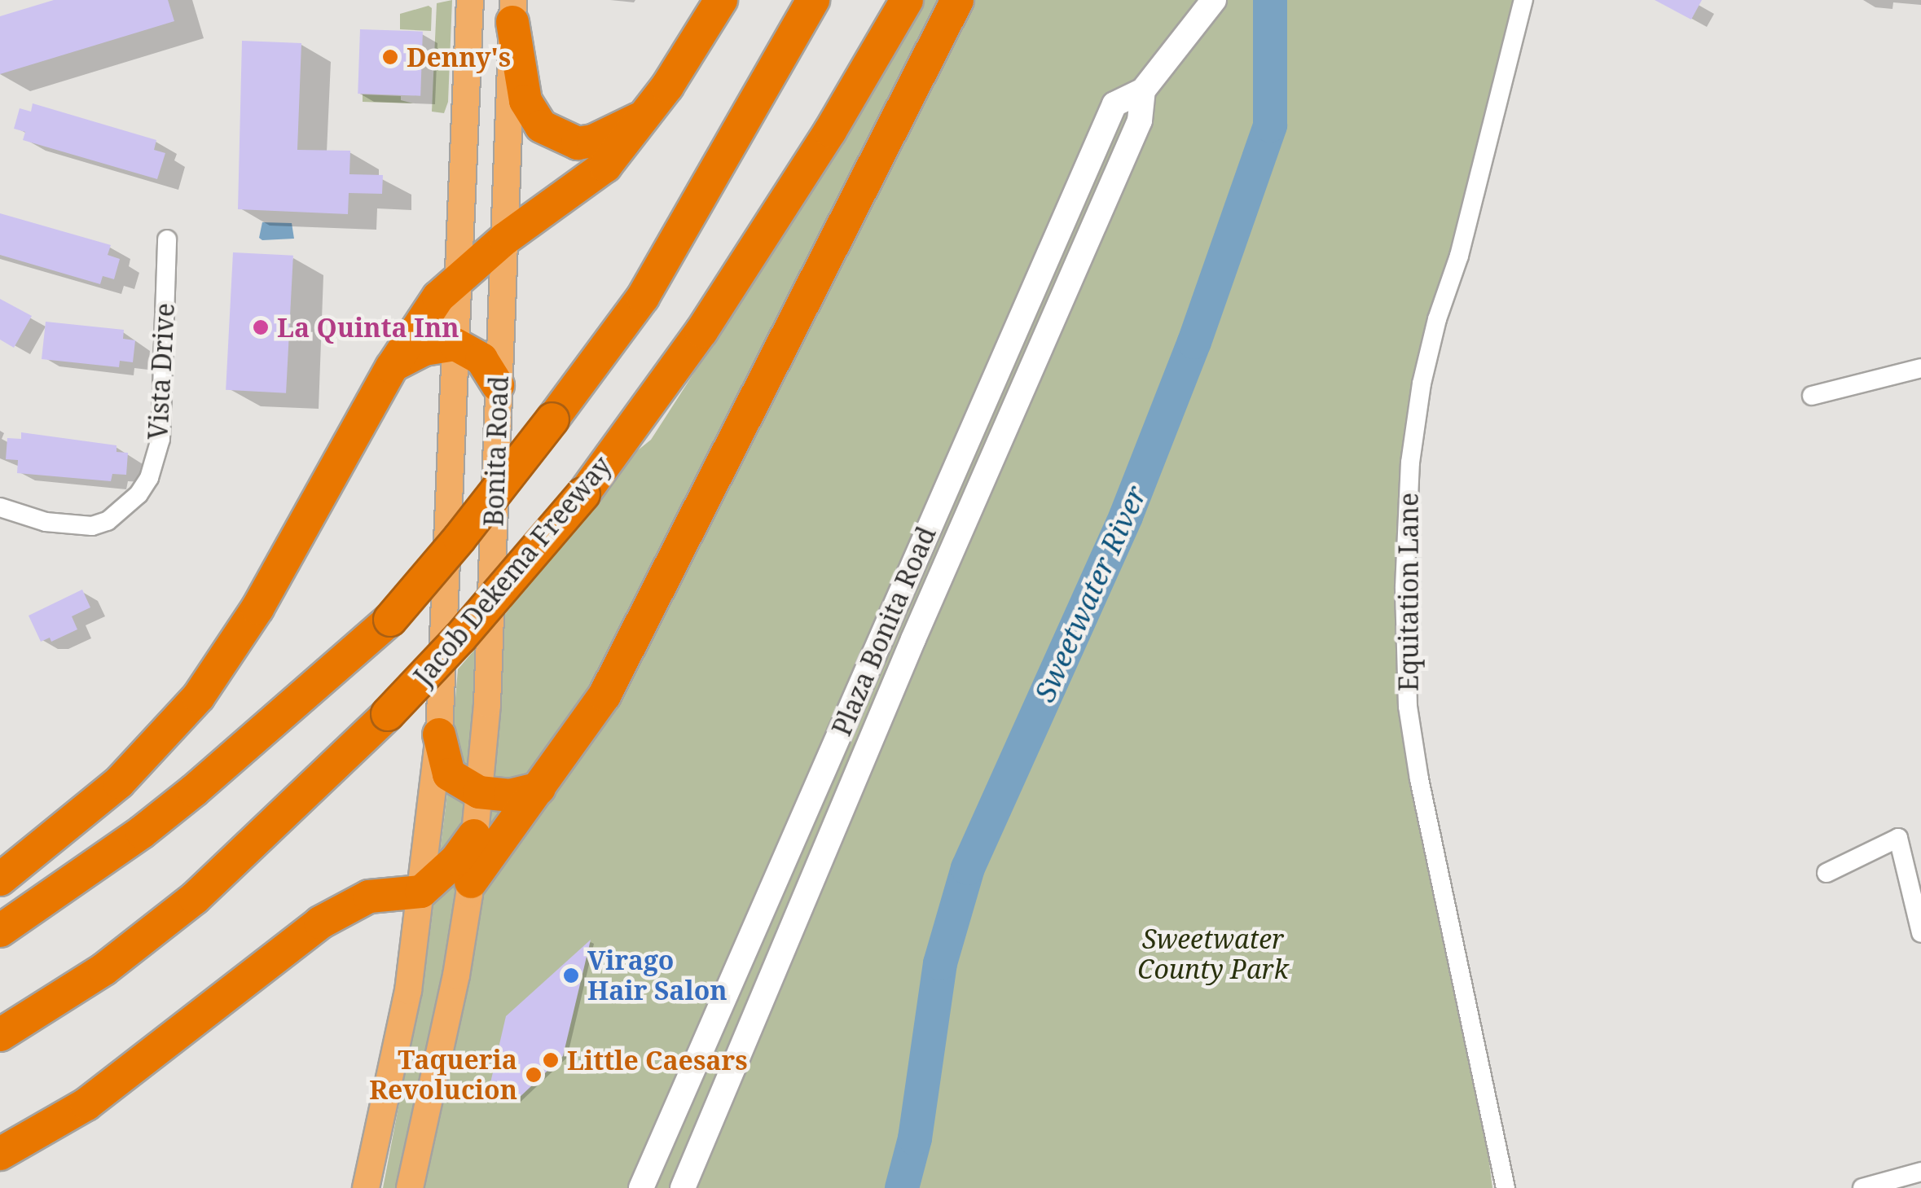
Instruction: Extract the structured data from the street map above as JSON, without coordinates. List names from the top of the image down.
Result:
{
  "streets": {
    "highway": ["Jacob Dekema Freeway"],
    "main road": ["Bonita Road", "Plaza Bonita Road"],
    "street": ["Vista Drive", "Equitation Lane"]
  },
  "water": ["Sweetwater River"],
  "parks": ["Sweetwater County Park"],
  "places": [
    "Denny's",
    "La Quinta Inn",
    "Virago Hair Salon",
    "Little Caesars",
    "Taqueria Revolucion"
  ]
}
